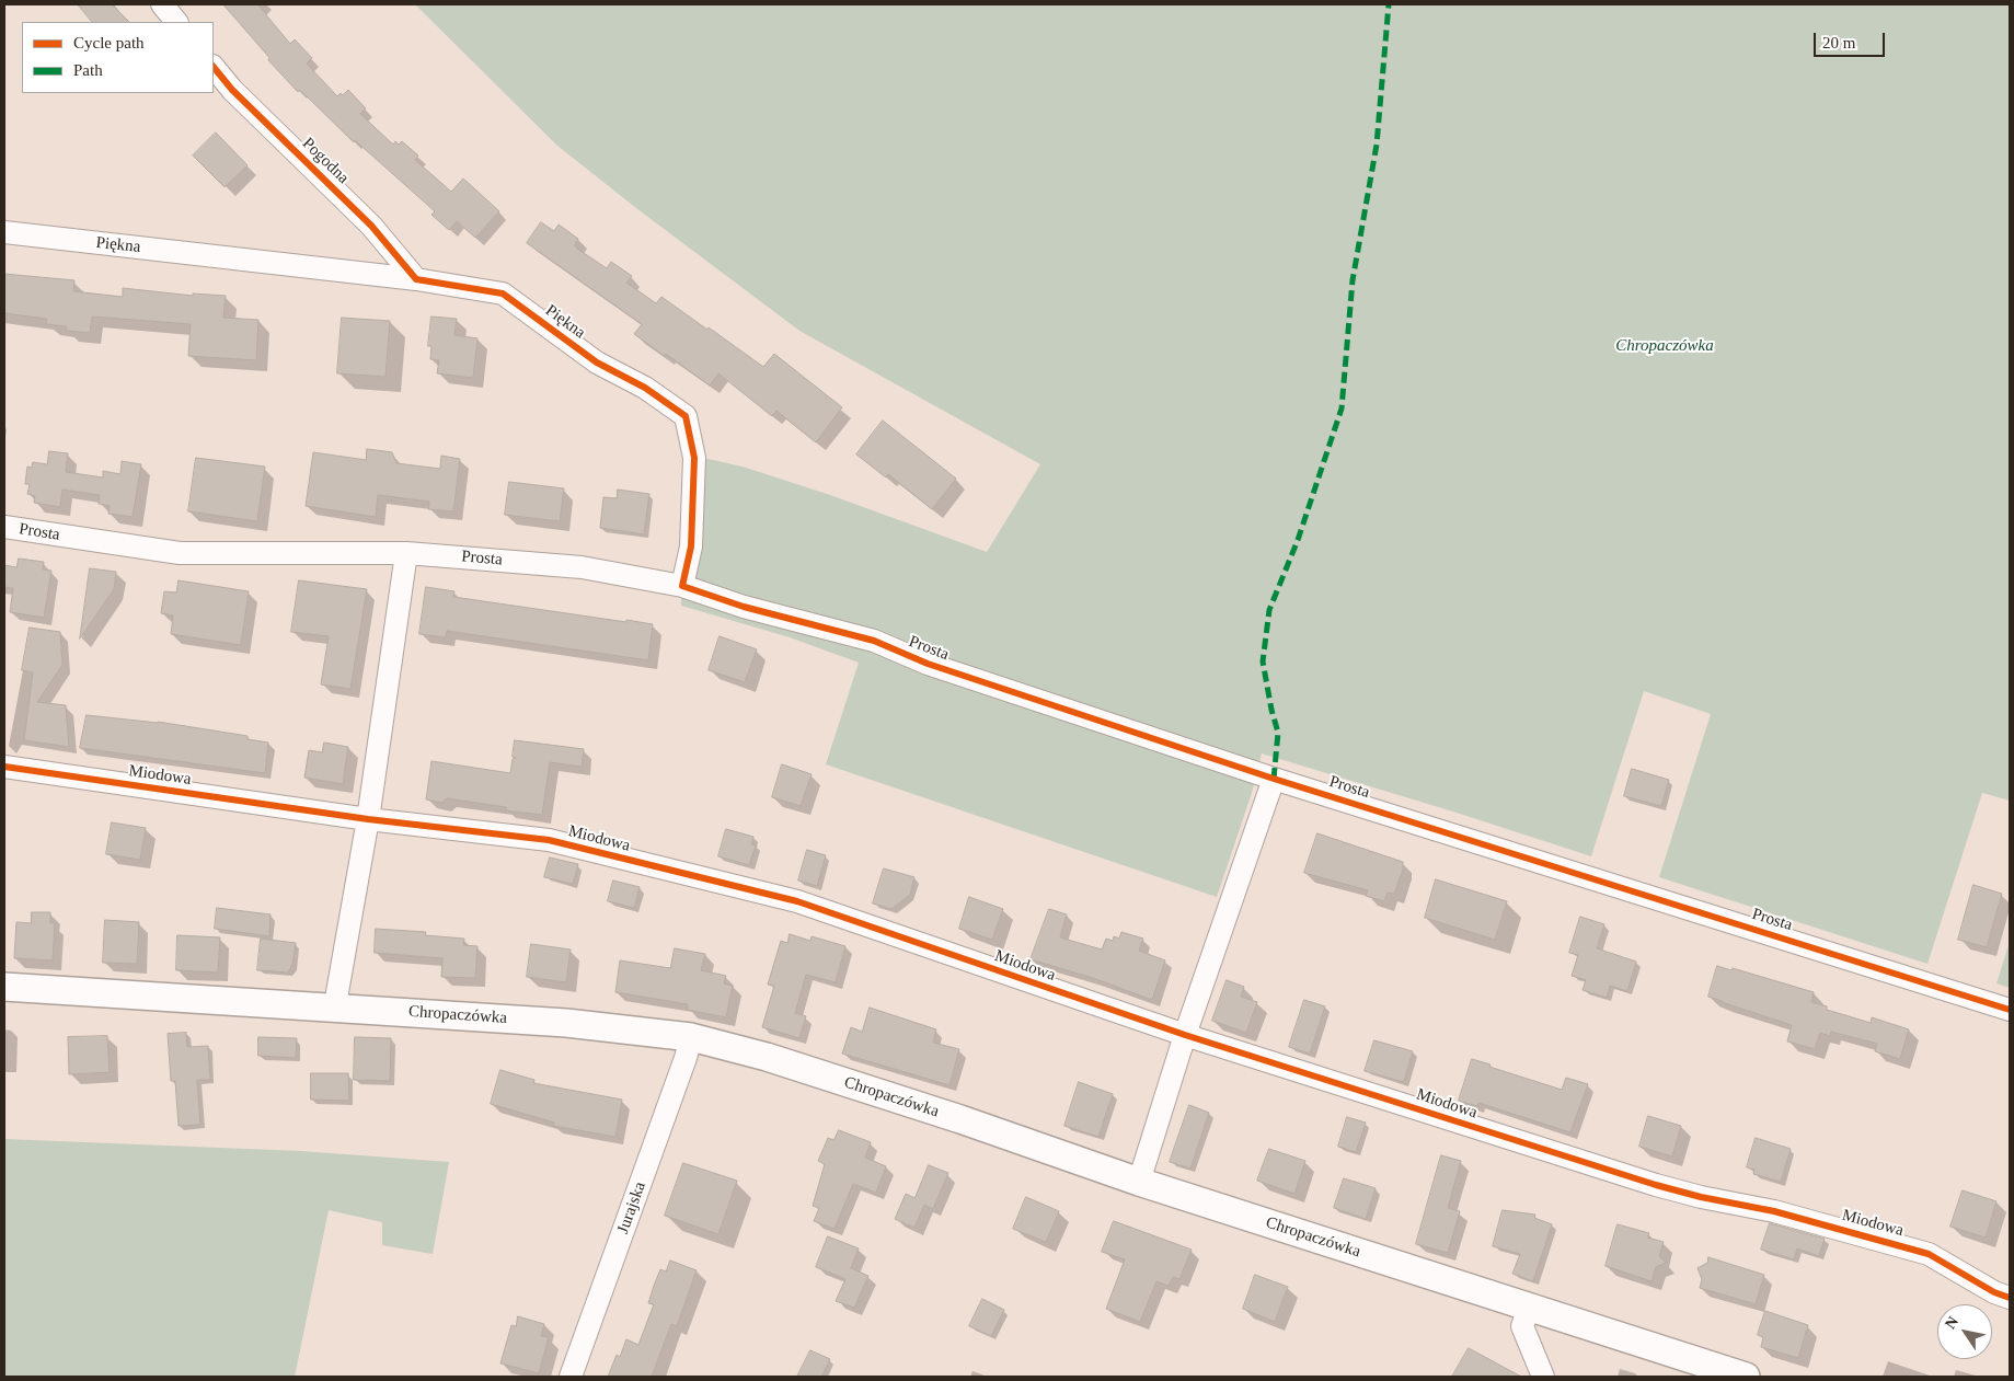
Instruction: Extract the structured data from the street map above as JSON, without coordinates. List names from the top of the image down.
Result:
{
  "streets": {
    "street": [
      "Pogodna",
      "Piękna",
      "Prosta",
      "Miodowa",
      "Chropaczówka",
      "Jurajska"
    ]
  },
  "crossings": [
    ["Pogodna", "Piękna"],
    ["Piękna", "Prosta"],
    ["Chropaczówka", "Jurajska"]
  ],
  "parks": ["Chropaczówka"],
  "legend": ["Cycle path", "Path"],
  "scale_bar": "20 m",
  "north": "top left"
}
